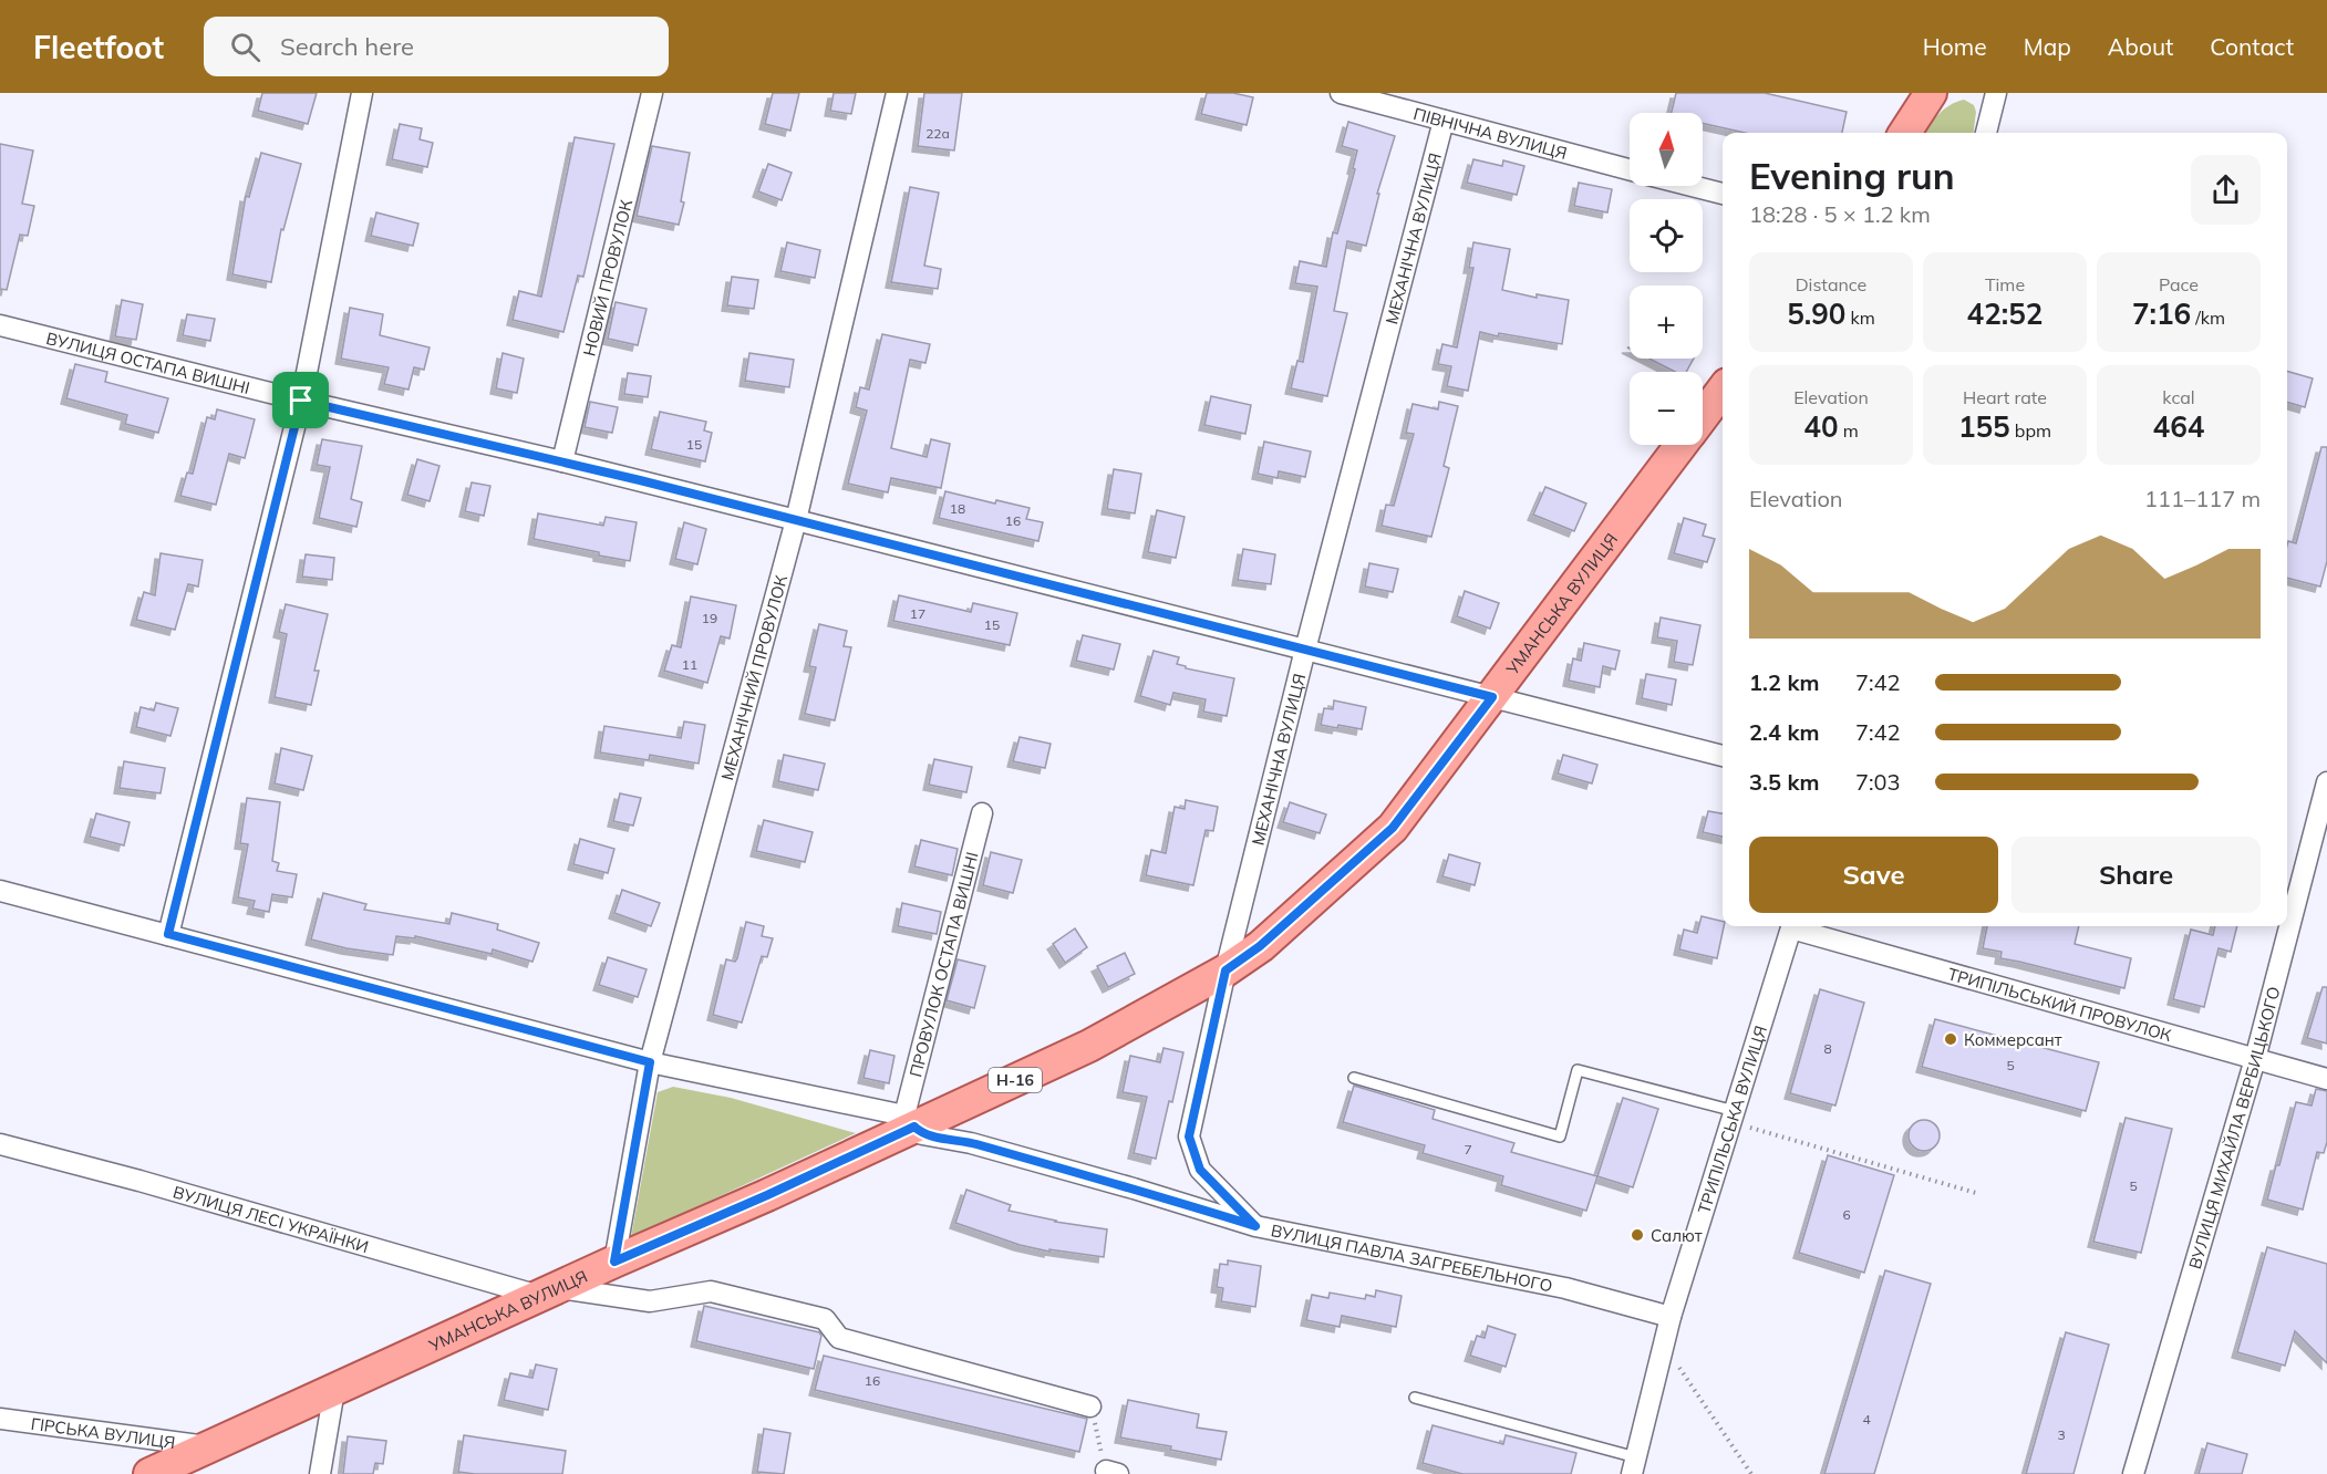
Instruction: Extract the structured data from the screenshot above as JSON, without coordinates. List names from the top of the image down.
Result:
{
  "streets": {
    "main road": ["УМАНСЬКА ВУЛИЦЯ", "Н-16"],
    "street": [
      "ПІВНІЧНА ВУЛИЦЯ",
      "МЕХАНІЧНА ВУЛИЦЯ",
      "НОВИЙ ПРОВУЛОК",
      "ВУЛИЦЯ ОСТАПА ВИШНІ",
      "МЕХАНІЧНИЙ ПРОВУЛОК",
      "ПРОВУЛОК ОСТАПА ВИШНІ",
      "ТРИПІЛЬСЬКИЙ ПРОВУЛОК",
      "ТРИПІЛЬСЬКА ВУЛИЦЯ",
      "ВУЛИЦЯ МИХАЙЛА ВЕРБИЦЬКОГО",
      "ВУЛИЦЯ ЛЕСІ УКРАЇНКИ",
      "ВУЛИЦЯ ПАВЛА ЗАГРЕБЕЛЬНОГО",
      "ГІРСЬКА ВУЛИЦЯ"
    ]
  },
  "crossings": [
    ["ПІВНІЧНА ВУЛИЦЯ", "МЕХАНІЧНА ВУЛИЦЯ"],
    ["МЕХАНІЧНА ВУЛИЦЯ", "ВУЛИЦЯ ОСТАПА ВИШНІ"],
    ["МЕХАНІЧНА ВУЛИЦЯ", "УМАНСЬКА ВУЛИЦЯ"],
    ["МЕХАНІЧНА ВУЛИЦЯ", "ВУЛИЦЯ ПАВЛА ЗАГРЕБЕЛЬНОГО"],
    ["НОВИЙ ПРОВУЛОК", "ВУЛИЦЯ ОСТАПА ВИШНІ"],
    ["ВУЛИЦЯ ОСТАПА ВИШНІ", "УМАНСЬКА ВУЛИЦЯ"],
    ["ВУЛИЦЯ ОСТАПА ВИШНІ", "МЕХАНІЧНИЙ ПРОВУЛОК"],
    ["УМАНСЬКА ВУЛИЦЯ", "МЕХАНІЧНИЙ ПРОВУЛОК"],
    ["УМАНСЬКА ВУЛИЦЯ", "ПРОВУЛОК ОСТАПА ВИШНІ"],
    ["УМАНСЬКА ВУЛИЦЯ", "ВУЛИЦЯ ЛЕСІ УКРАЇНКИ"],
    ["УМАНСЬКА ВУЛИЦЯ", "ВУЛИЦЯ ПАВЛА ЗАГРЕБЕЛЬНОГО"],
    ["УМАНСЬКА ВУЛИЦЯ", "ГІРСЬКА ВУЛИЦЯ"],
    ["МЕХАНІЧНИЙ ПРОВУЛОК", "ВУЛИЦЯ ПАВЛА ЗАГРЕБЕЛЬНОГО"],
    ["ПРОВУЛОК ОСТАПА ВИШНІ", "ВУЛИЦЯ ПАВЛА ЗАГРЕБЕЛЬНОГО"],
    ["ТРИПІЛЬСЬКИЙ ПРОВУЛОК", "ВУЛИЦЯ МИХАЙЛА ВЕРБИЦЬКОГО"],
    ["ТРИПІЛЬСЬКА ВУЛИЦЯ", "ВУЛИЦЯ ПАВЛА ЗАГРЕБЕЛЬНОГО"]
  ],
  "places": ["Коммерсант", "Салют"],
  "house_numbers": [
    "22а",
    "15",
    "18",
    "16",
    "17",
    "19",
    "15",
    "11",
    "8",
    "5",
    "7",
    "5",
    "6",
    "16",
    "4",
    "3"
  ],
  "north": "top",
  "page": {
    "header": "Fleetfoot",
    "search": "Search here",
    "nav": [
      "Home",
      "Map",
      "About",
      "Contact"
    ],
    "map_buttons": ["+", "−"],
    "heading": ["Evening run", "18:28 · 5 × 1.2 km"],
    "stats": [
      ["Distance", "5.90 km"],
      ["Time", "42:52"],
      ["Pace", "7:16 /km"],
      ["Elevation", "40 m"],
      ["Heart rate", "155 bpm"],
      ["kcal", "464"]
    ],
    "chart": ["Elevation", "111–117 m"],
    "list": [
      {
        "name": "1.2 km",
        "note": "7:42"
      },
      {
        "name": "2.4 km",
        "note": "7:42"
      },
      {
        "name": "3.5 km",
        "note": "7:03"
      }
    ],
    "buttons": ["Save", "Share"]
  }
}
